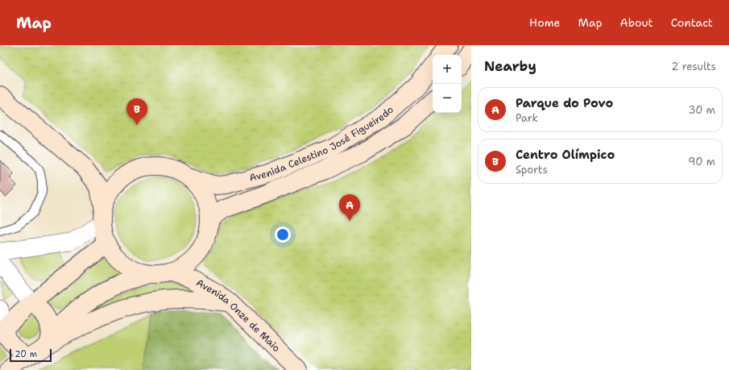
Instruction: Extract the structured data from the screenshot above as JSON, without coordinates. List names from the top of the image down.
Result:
{
  "streets": {
    "street": ["Avenida Celestino José Figueiredo", "Avenida Onze de Maio"]
  },
  "crossings": [
    ["Avenida Celestino José Figueiredo", "Avenida Onze de Maio"]
  ],
  "scale_bar": "20 m",
  "page": {
    "header": "Map",
    "nav": [
      "Home",
      "Map",
      "About",
      "Contact"
    ],
    "heading": ["Nearby", "2 results"],
    "map_buttons": ["+", "−"],
    "list": [
      {
        "mark": "A",
        "name": "Parque do Povo",
        "note": "Park",
        "value": "30 m"
      },
      {
        "mark": "B",
        "name": "Centro Olímpico",
        "note": "Sports",
        "value": "90 m"
      }
    ],
    "pins": ["B", "A"],
    "scale": "20 m"
  }
}
